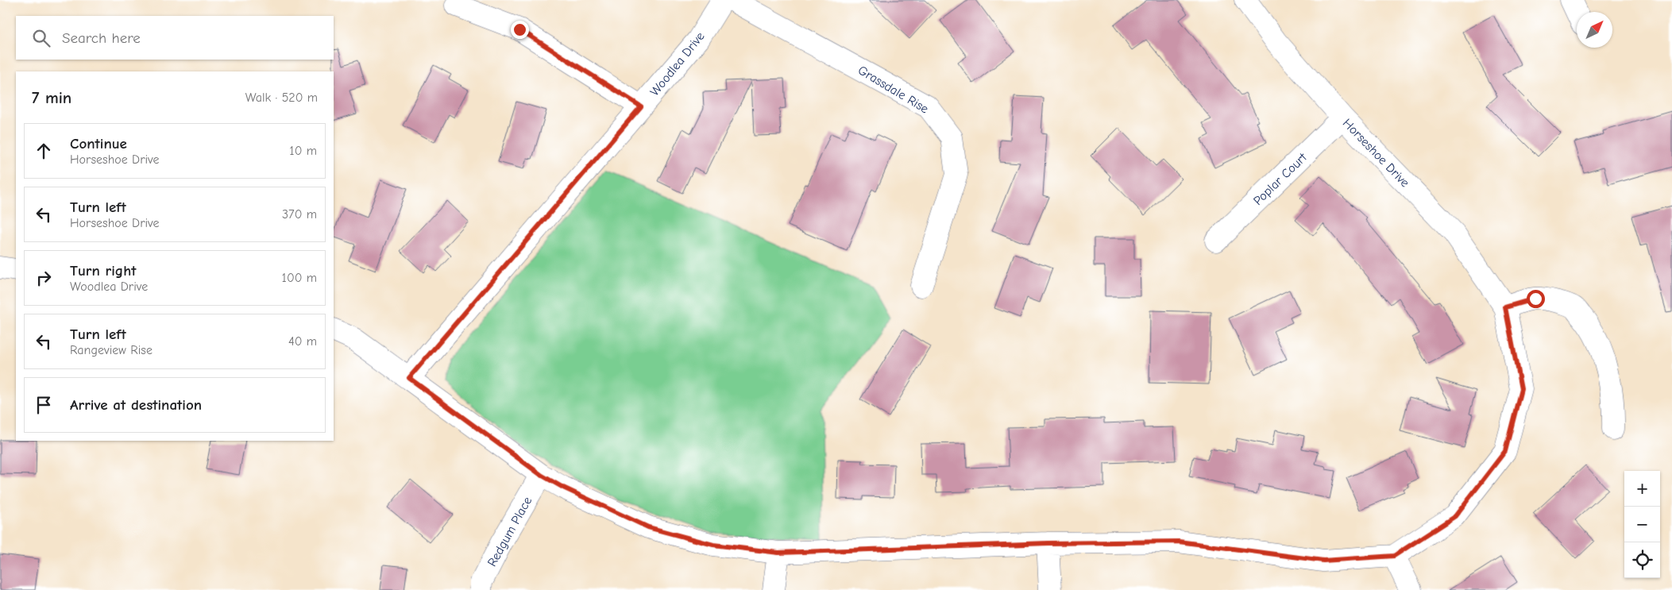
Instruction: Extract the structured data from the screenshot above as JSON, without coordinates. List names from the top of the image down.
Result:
{
  "streets": {
    "street": [
      "Woodlea Drive",
      "Grassdale Rise",
      "Horseshoe Drive",
      "Poplar Court",
      "Redgum Place"
    ]
  },
  "crossings": [
    ["Woodlea Drive", "Horseshoe Drive"],
    ["Horseshoe Drive", "Poplar Court"],
    ["Horseshoe Drive", "Redgum Place"]
  ],
  "north": "top right",
  "page": {
    "search": "Search here",
    "heading": ["7 min", "Walk · 520 m"],
    "list": [
      ["Continue", "Horseshoe Drive", "10 m"],
      ["Turn left", "Horseshoe Drive", "370 m"],
      ["Turn right", "Woodlea Drive", "100 m"],
      ["Turn left", "Rangeview Rise", "40 m"],
      "Arrive at destination"
    ],
    "map_buttons": ["+", "−"]
  }
}
